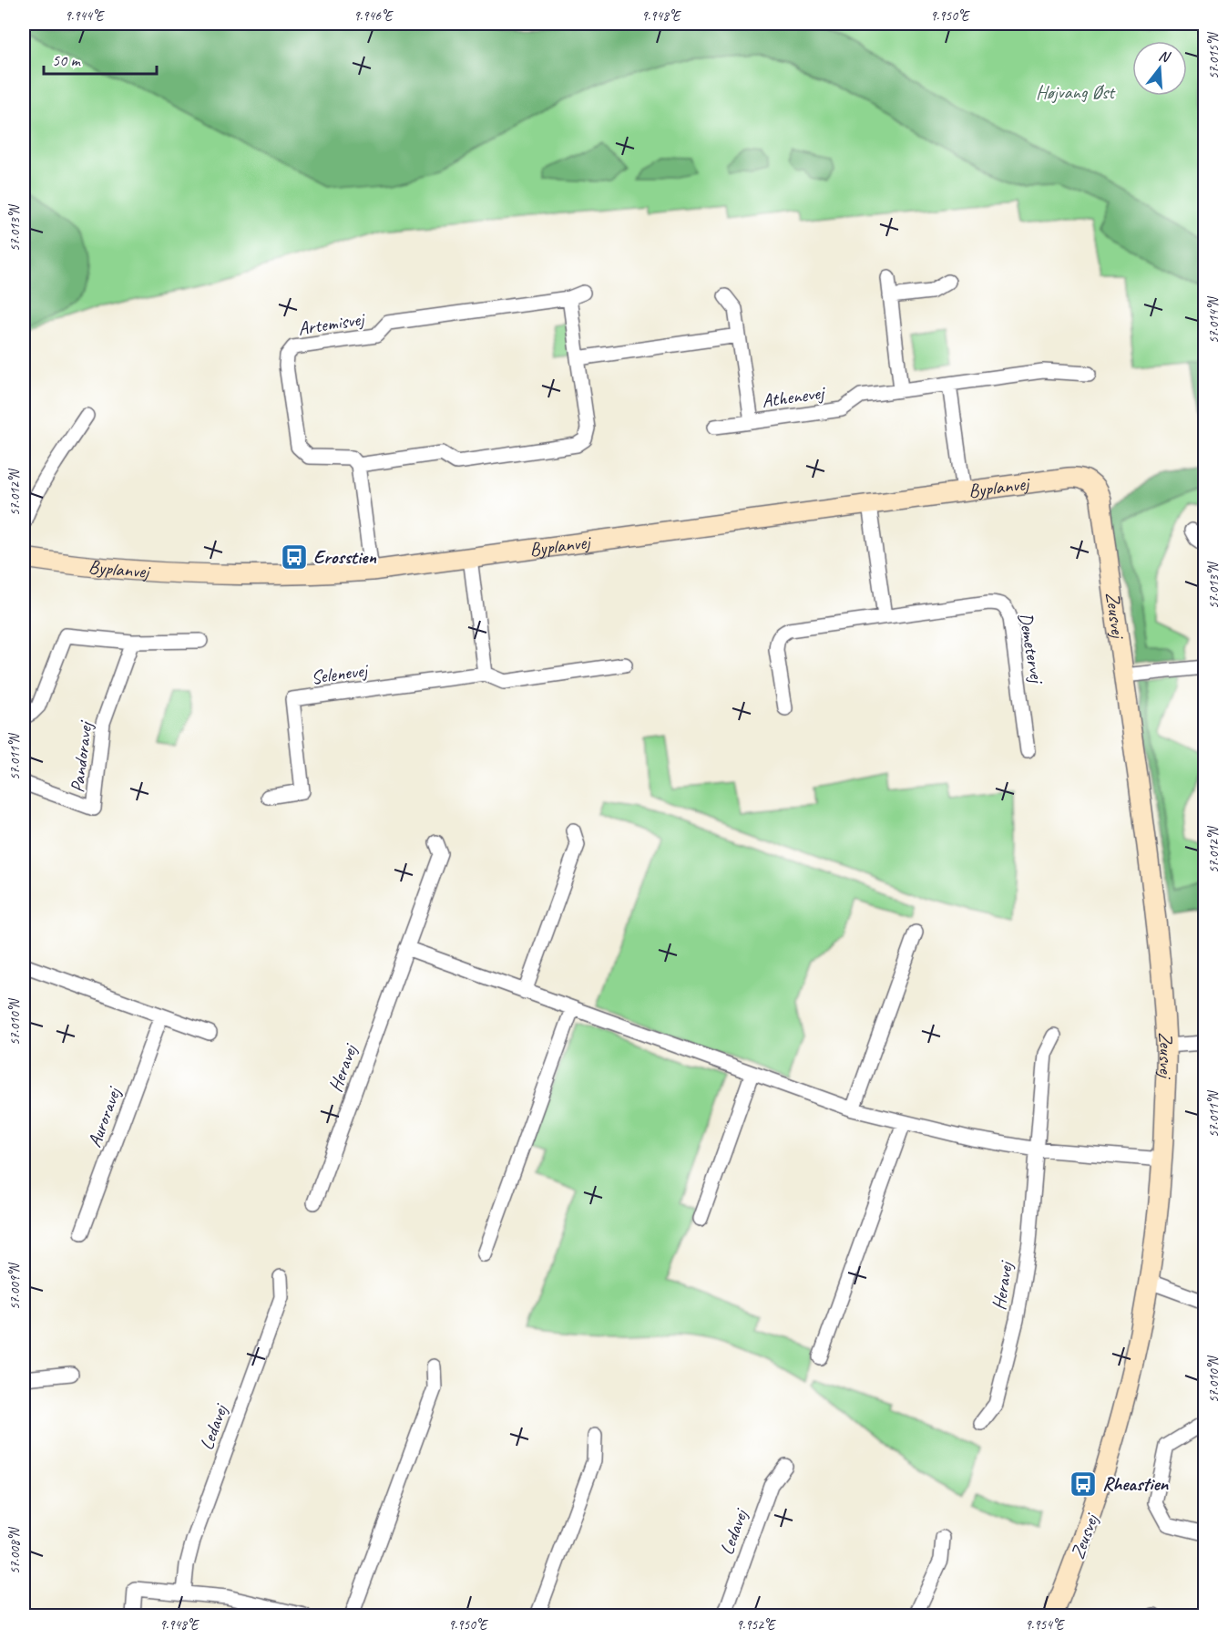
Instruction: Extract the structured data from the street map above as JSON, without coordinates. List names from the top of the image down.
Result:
{
  "streets": {
    "street": [
      "Artemisvej",
      "Athenevej",
      "Byplanvej",
      "Zeusvej",
      "Demetervej",
      "Selenevej",
      "Pandoravej",
      "Heravej",
      "Auroravej",
      "Ledavej"
    ]
  },
  "crossings": [
    ["Byplanvej", "Zeusvej"]
  ],
  "parks": ["Højvang Øst"],
  "places": {
    "bus stop": ["Erosstien", "Rheastien"]
  },
  "scale_bar": "50 m",
  "north": "top",
  "coordinates": [
    "9.944°E",
    "9.946°E",
    "9.948°E",
    "9.950°E",
    "57.015°N",
    "57.013°N",
    "57.014°N",
    "57.012°N",
    "57.011°N",
    "57.010°N",
    "57.009°N",
    "57.008°N",
    "9.952°E",
    "9.954°E"
  ]
}
